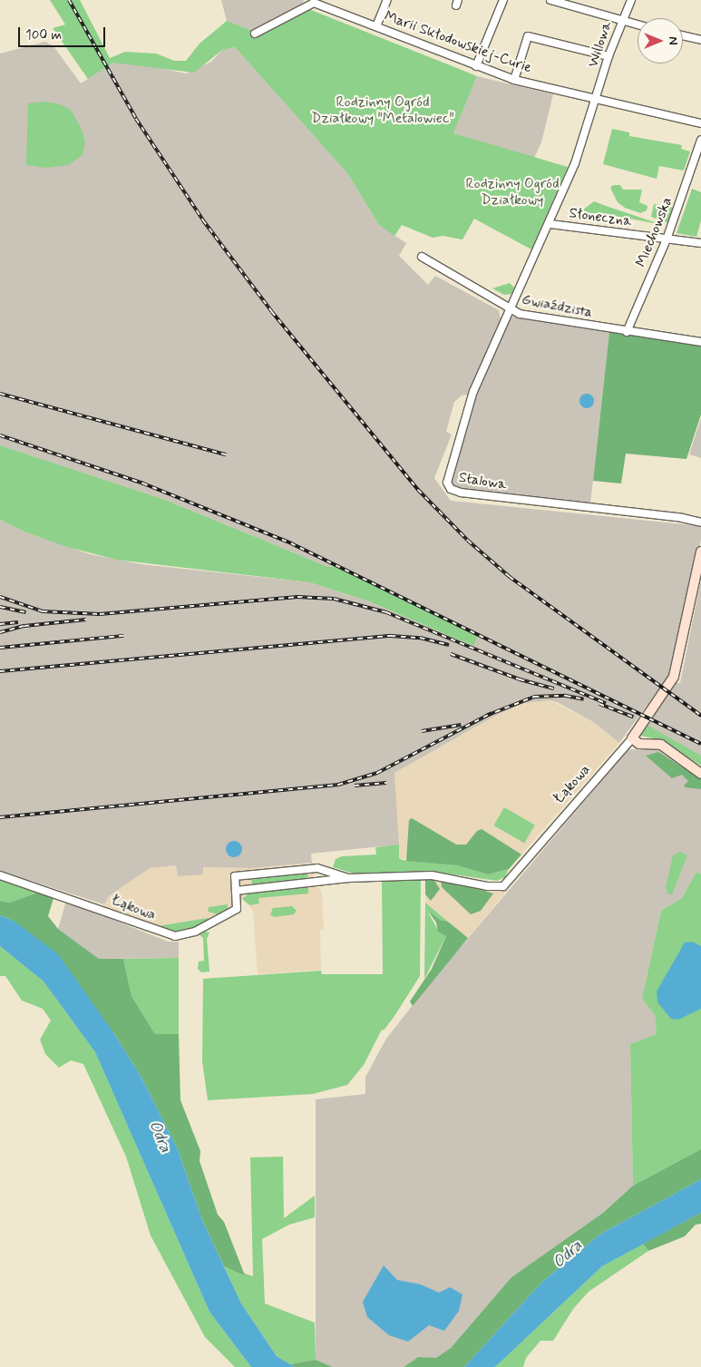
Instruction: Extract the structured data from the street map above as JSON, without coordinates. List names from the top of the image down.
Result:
{
  "streets": {
    "street": [
      "Marii Skłodowskiej-Curie",
      "Willowa",
      "Słoneczna",
      "Miechowska",
      "Gwiaździsta",
      "Stalowa",
      "Łąkowa"
    ]
  },
  "crossings": [
    ["Marii Skłodowskiej-Curie", "Willowa"],
    ["Willowa", "Słoneczna"],
    ["Willowa", "Gwiaździsta"],
    ["Willowa", "Stalowa"],
    ["Słoneczna", "Miechowska"],
    ["Miechowska", "Gwiaździsta"],
    ["Gwiaździsta", "Stalowa"]
  ],
  "water": ["Odra"],
  "parks": ["Rodzinny Ogród Działkowy \"Metalowiec\"", "Rodzinny Ogród Działkowy"],
  "scale_bar": "100 m",
  "north": "right"
}
